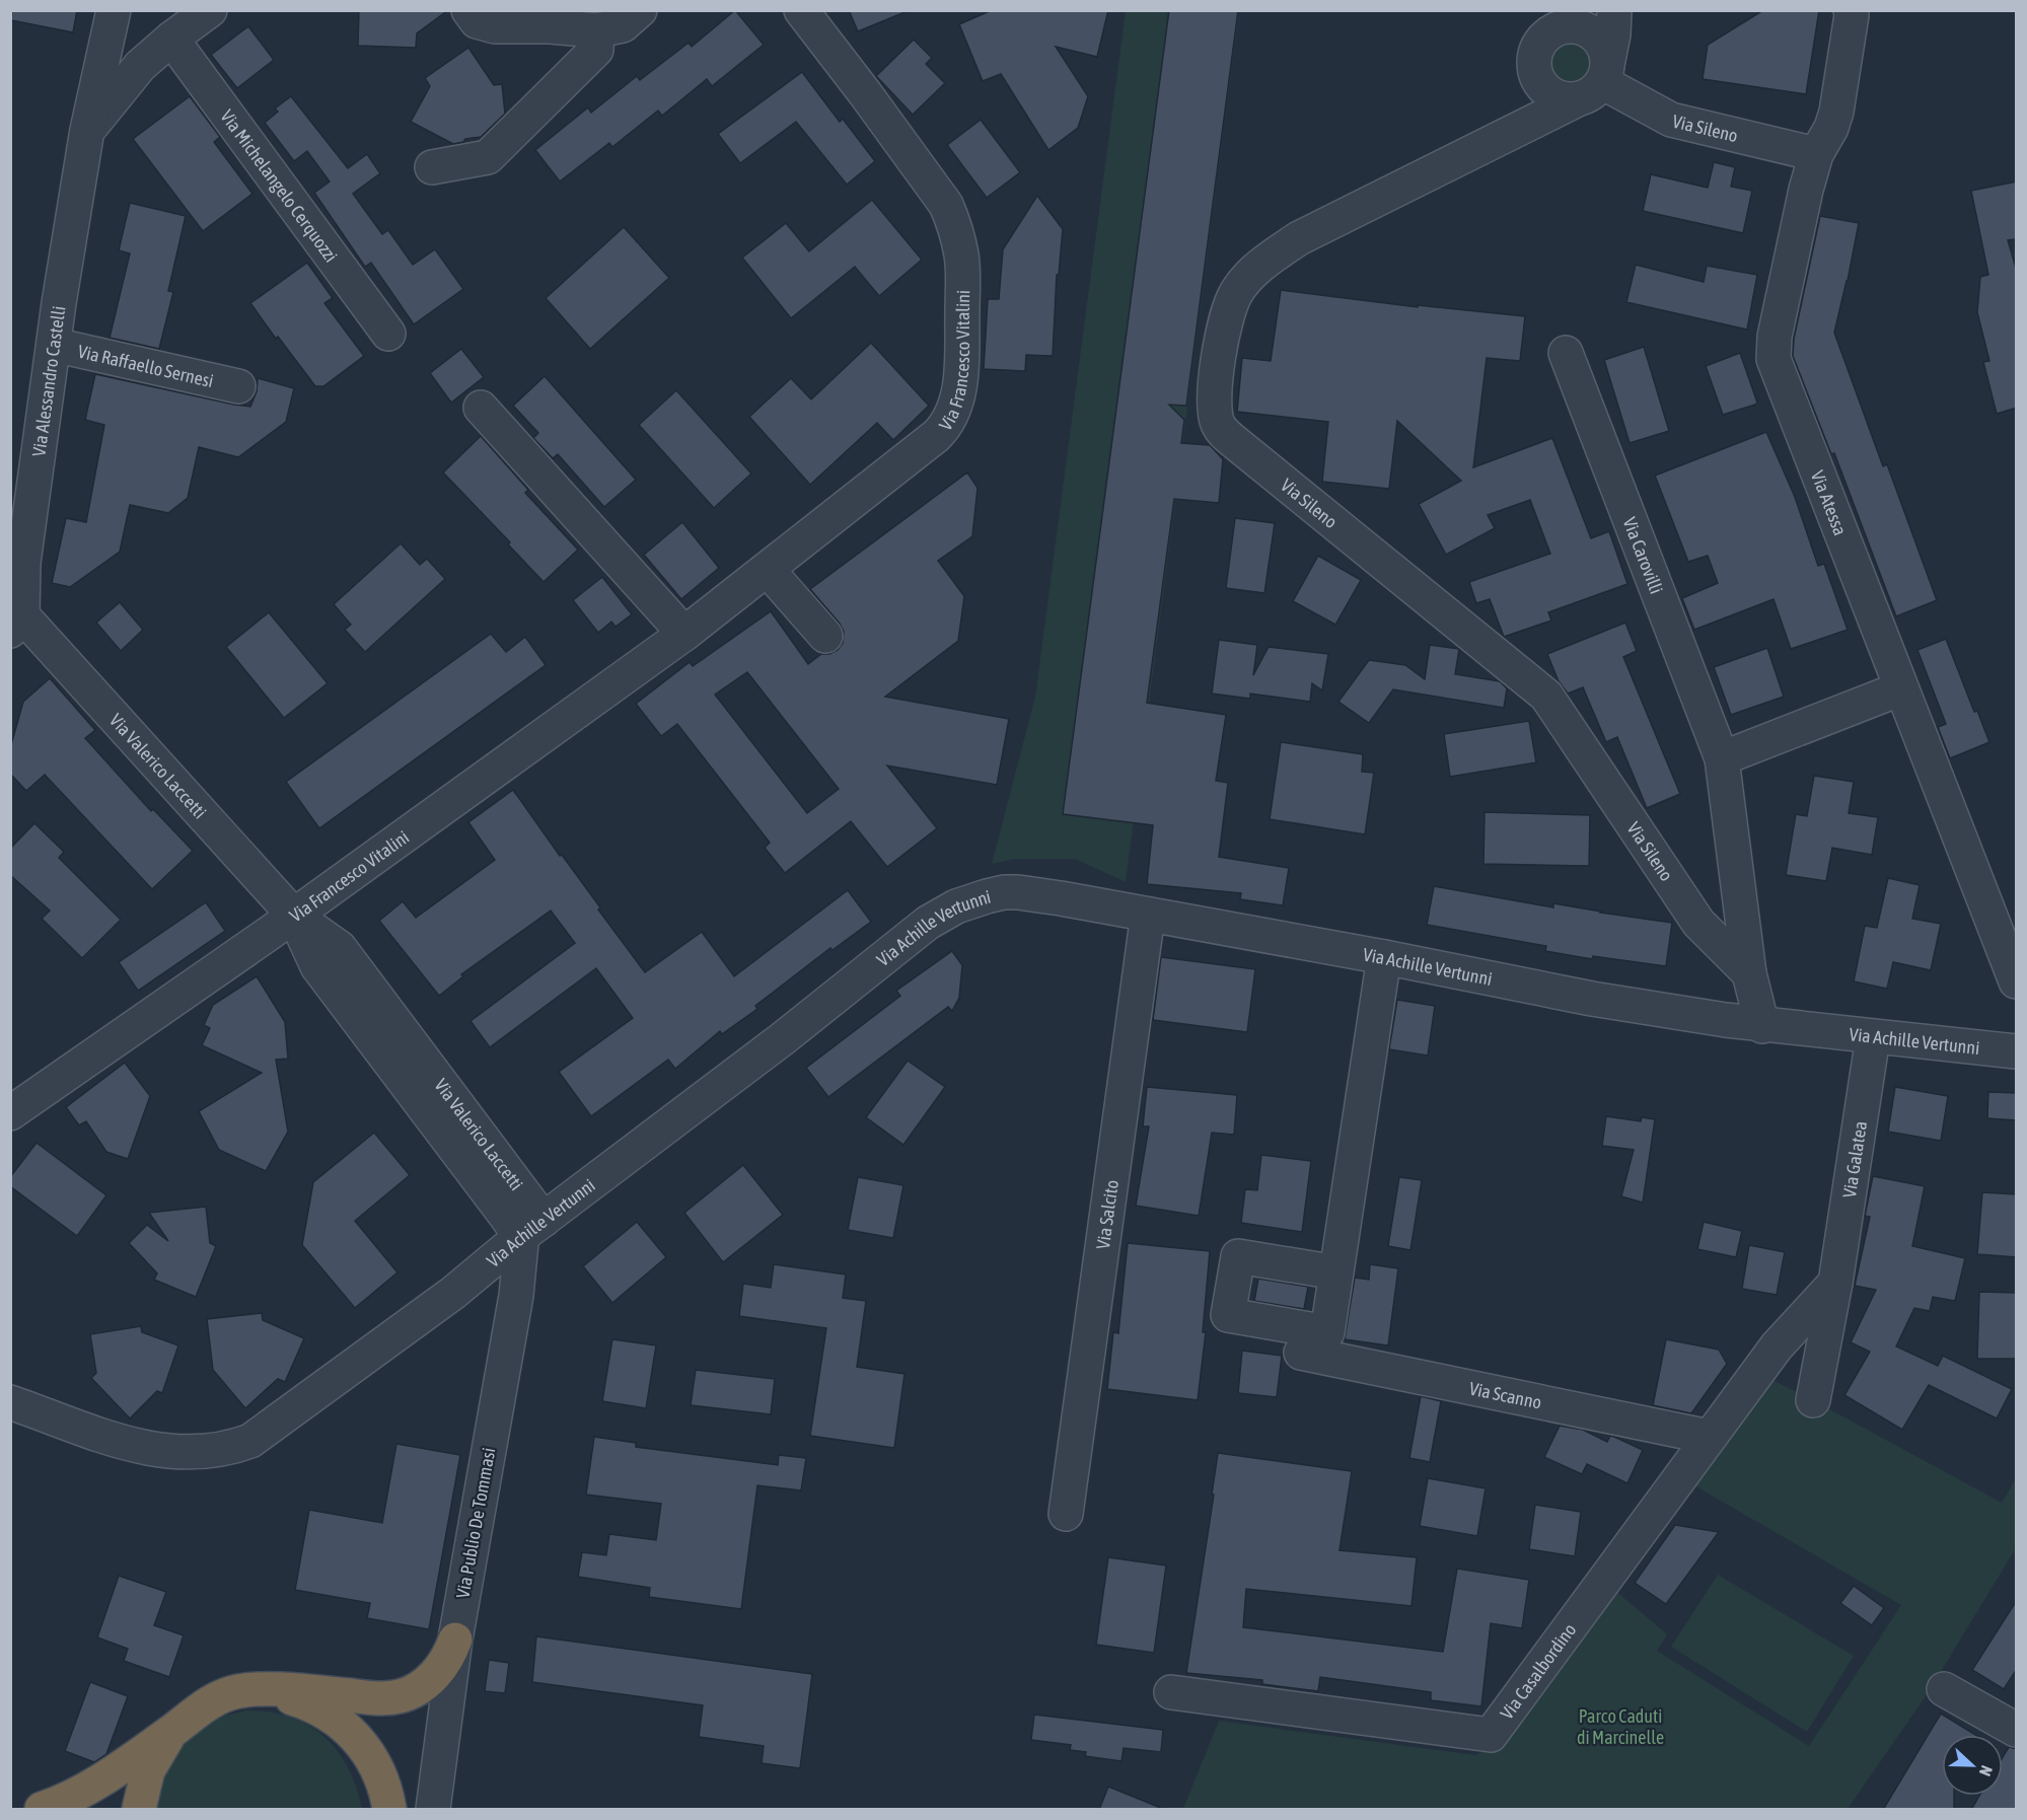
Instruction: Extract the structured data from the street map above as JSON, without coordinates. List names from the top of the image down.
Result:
{
  "streets": {
    "street": [
      "Via Sileno",
      "Via Michelangelo Cerquozzi",
      "Via Francesco Vitalini",
      "Via Raffaello Sernesi",
      "Via Alessandro Castelli",
      "Via Atessa",
      "Via Carovilli",
      "Via Valerico Laccetti",
      "Via Achille Vertunni",
      "Via Galatea",
      "Via Salcito",
      "Via Scanno",
      "Via Publio De Tommasi",
      "Via Casalbordino"
    ]
  },
  "crossings": [
    ["Via Sileno", "Via Atessa"],
    ["Via Sileno", "Via Carovilli"],
    ["Via Michelangelo Cerquozzi", "Via Alessandro Castelli"],
    ["Via Francesco Vitalini", "Via Valerico Laccetti"],
    ["Via Raffaello Sernesi", "Via Alessandro Castelli"],
    ["Via Alessandro Castelli", "Via Valerico Laccetti"],
    ["Via Carovilli", "Via Achille Vertunni"],
    ["Via Valerico Laccetti", "Via Achille Vertunni"],
    ["Via Valerico Laccetti", "Via Publio De Tommasi"],
    ["Via Achille Vertunni", "Via Galatea"],
    ["Via Achille Vertunni", "Via Salcito"],
    ["Via Achille Vertunni", "Via Publio De Tommasi"],
    ["Via Galatea", "Via Casalbordino"],
    ["Via Scanno", "Via Casalbordino"]
  ],
  "parks": ["Parco Caduti di Marcinelle"],
  "north": "right"
}
